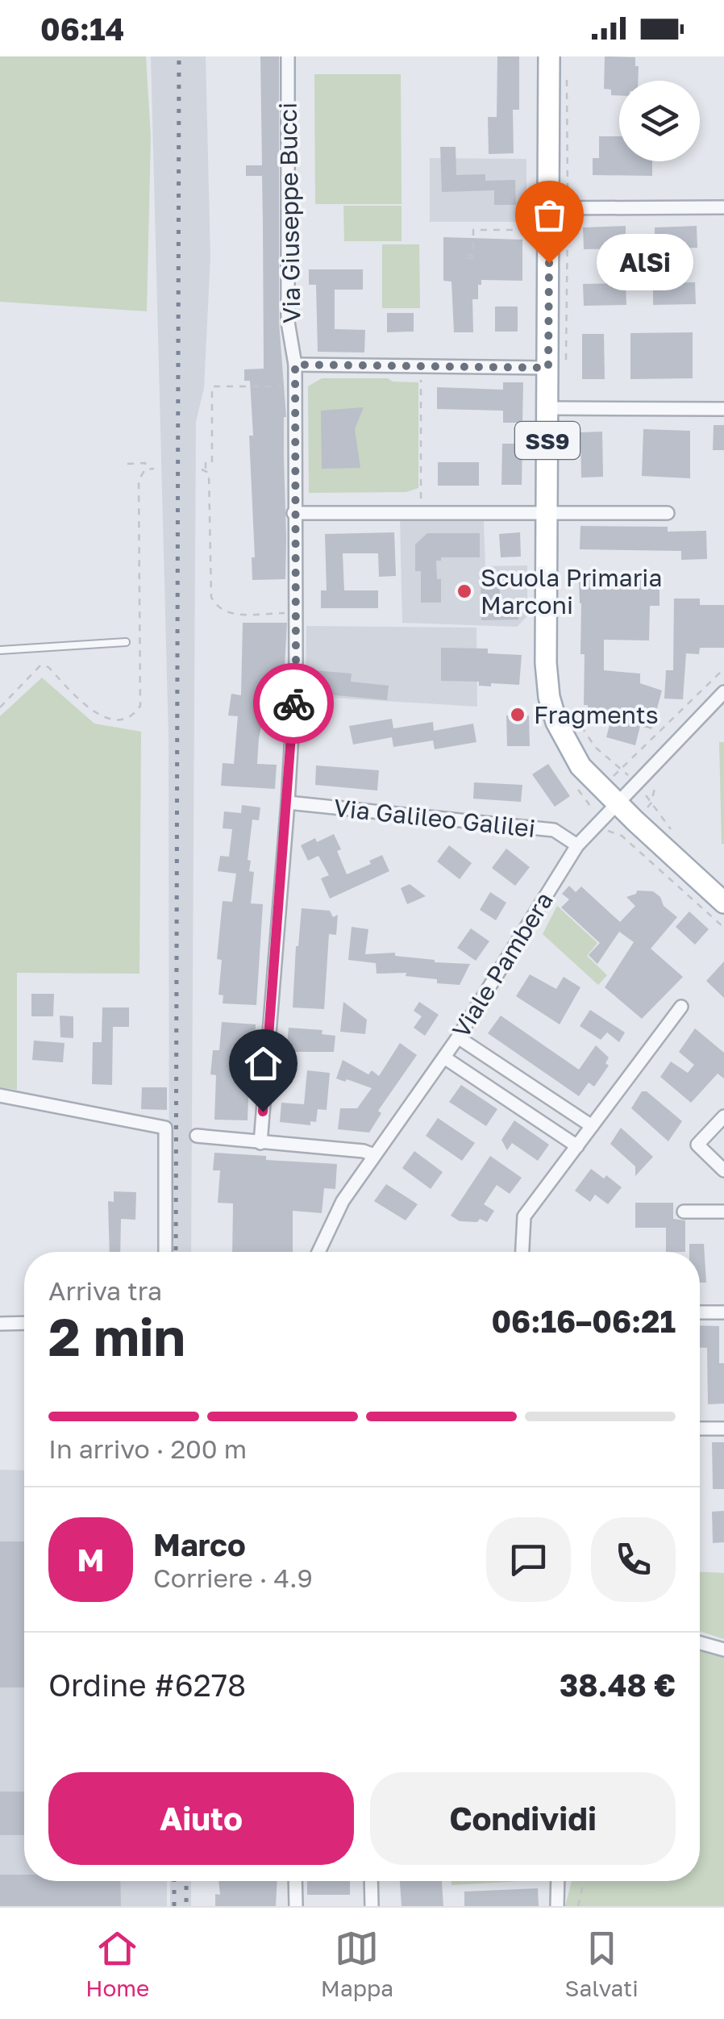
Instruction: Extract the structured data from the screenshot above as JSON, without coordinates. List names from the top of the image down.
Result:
{
  "streets": {
    "main road": ["SS9"],
    "street": ["Via Giuseppe Bucci", "Via Galileo Galilei", "Viale Pambera"]
  },
  "crossings": [
    ["Via Giuseppe Bucci", "Via Galileo Galilei"],
    ["SS9", "Viale Pambera"],
    ["Via Galileo Galilei", "Viale Pambera"]
  ],
  "places": ["AlSi", "Scuola Primaria Marconi", "Fragments"],
  "page": {
    "status": "06:14",
    "bubble": "AlSi",
    "heading": ["2 min", "Arriva tra", "06:16–06:21"],
    "panel": [
      "Marco",
      "Corriere · 4.9",
      "Ordine #6278",
      "38.48 €"
    ],
    "bar": "In arrivo · 200 m",
    "round": "M",
    "buttons": ["Aiuto", "Condividi"],
    "tabs": ["Home", "Mappa", "Salvati"]
  }
}
